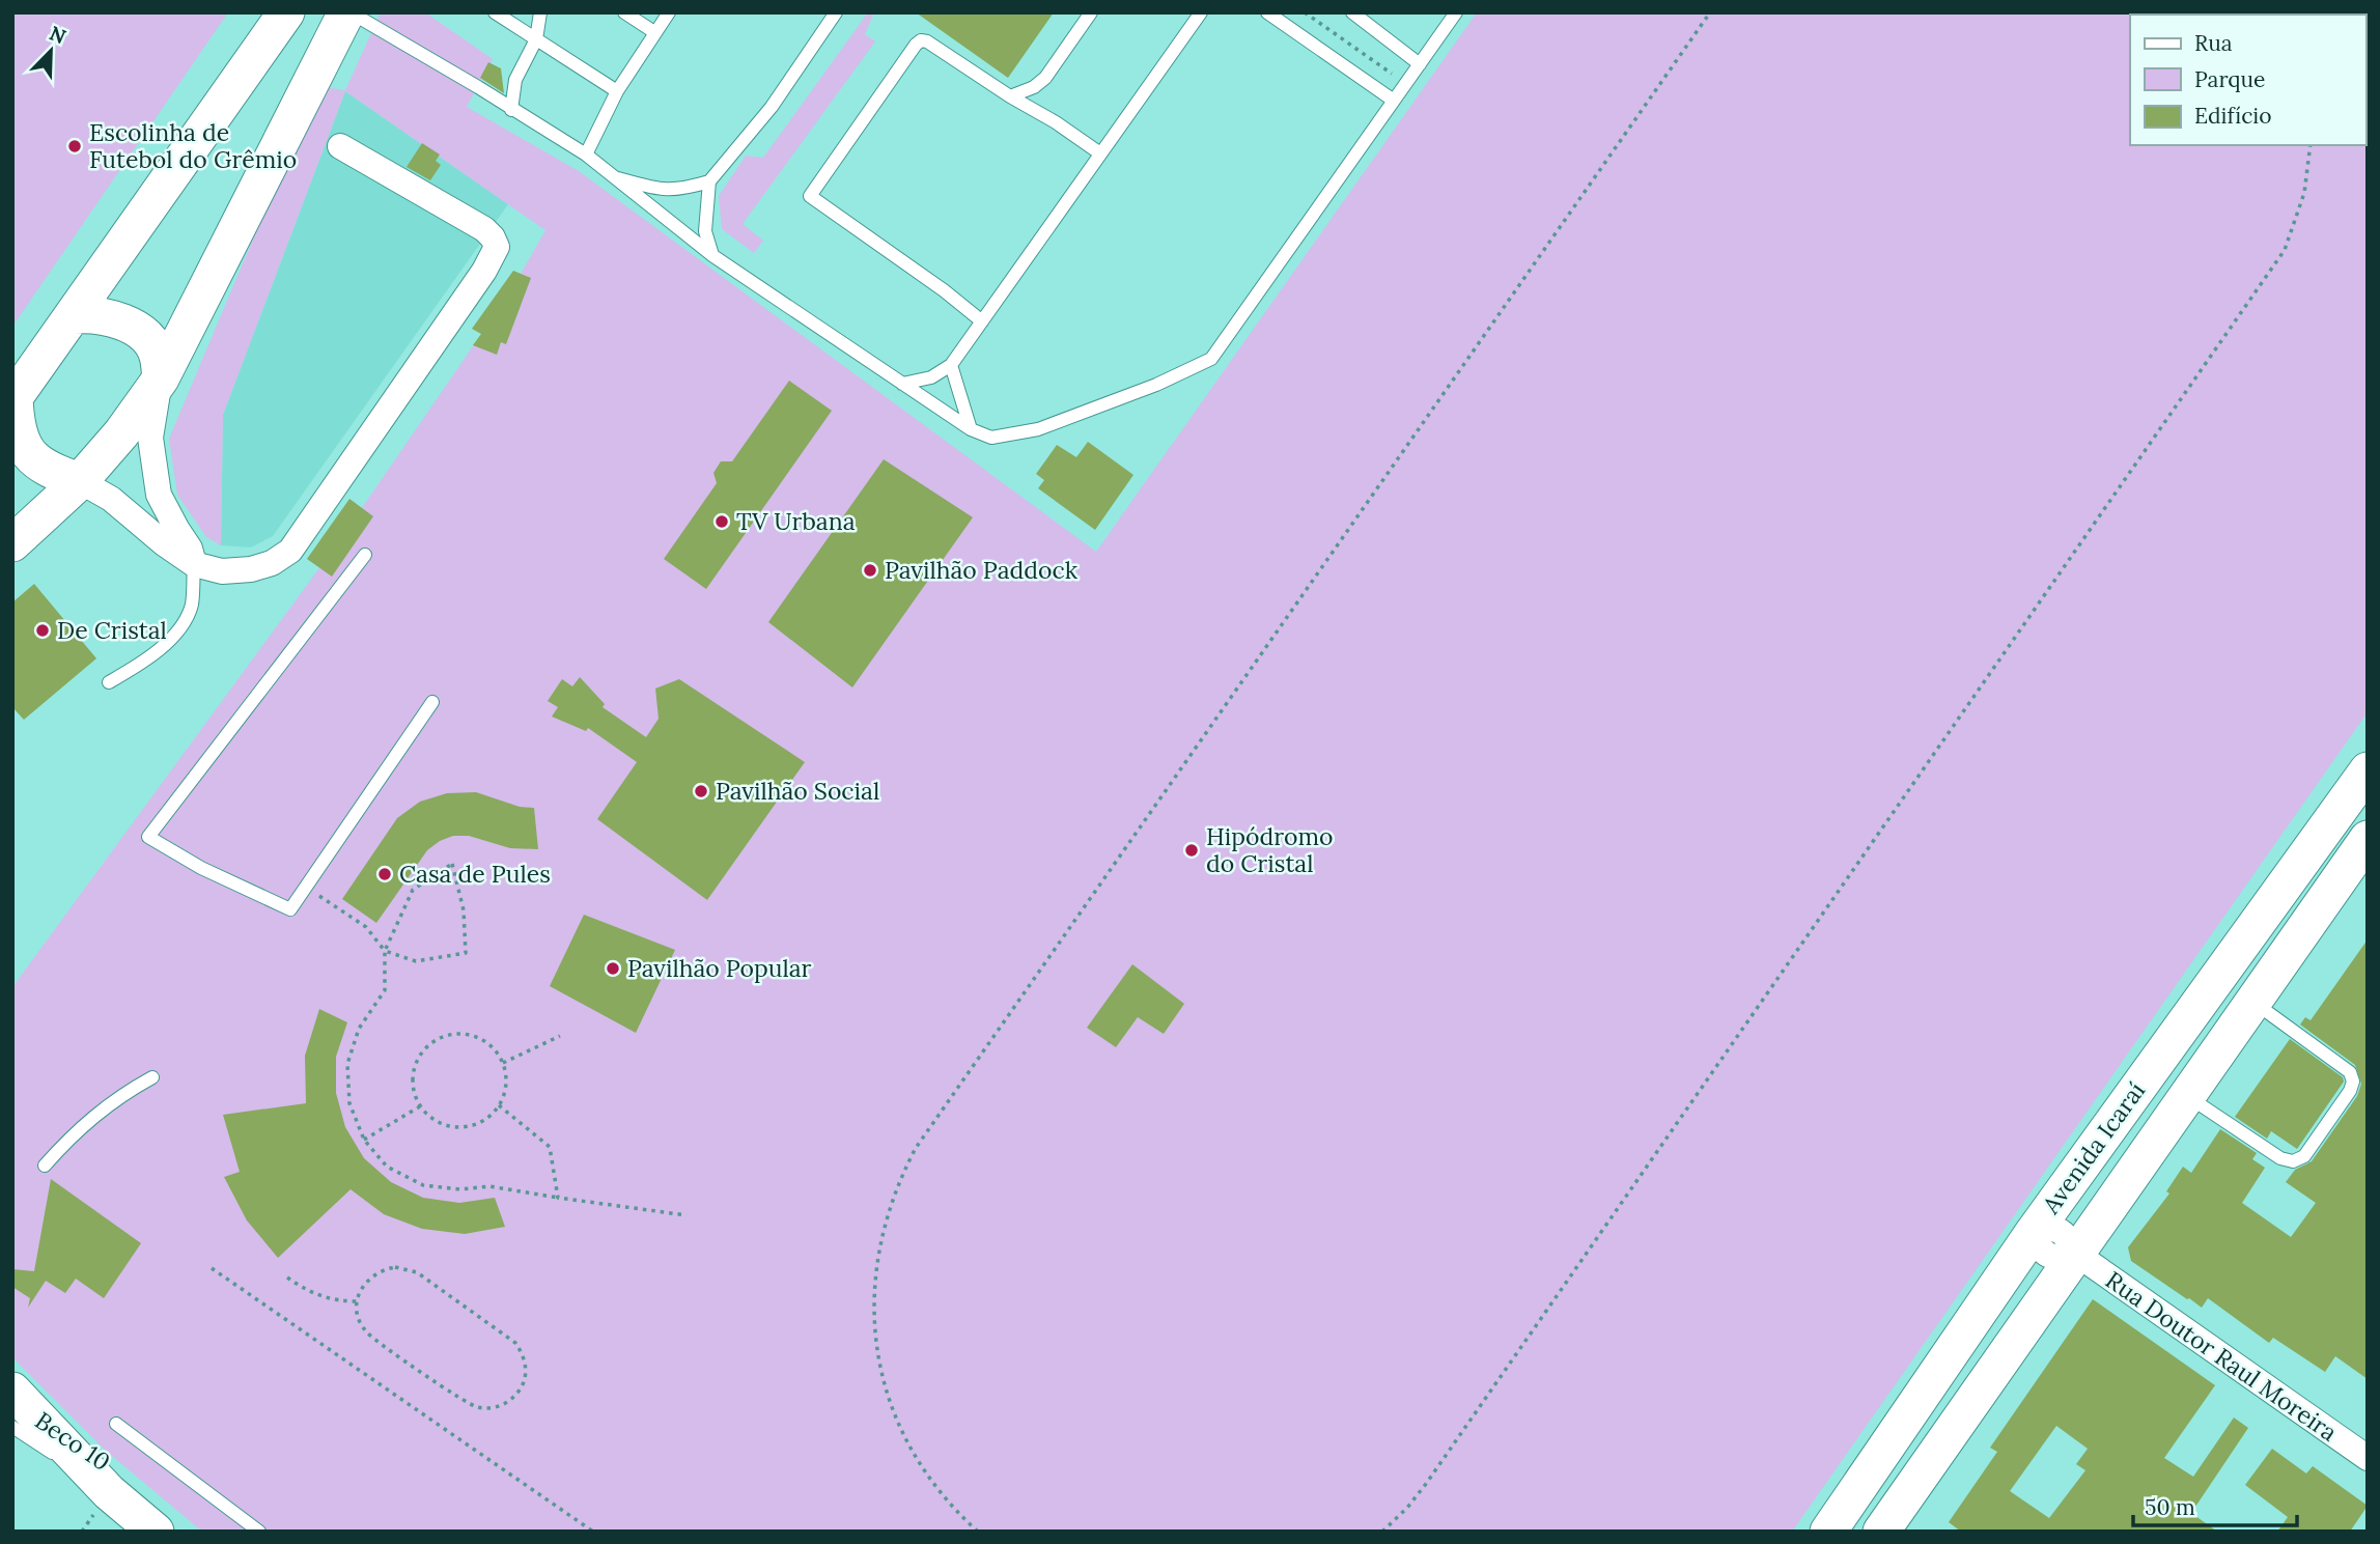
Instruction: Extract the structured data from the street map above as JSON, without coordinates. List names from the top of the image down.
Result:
{
  "streets": {
    "main road": ["Avenida Icaraí"],
    "street": ["Rua Doutor Raul Moreira"],
    "lane": ["Beco 10"]
  },
  "crossings": [
    ["Avenida Icaraí", "Rua Doutor Raul Moreira"]
  ],
  "places": [
    "Escolinha de Futebol do Grêmio",
    "TV Urbana",
    "Pavilhão Paddock",
    "De Cristal",
    "Pavilhão Social",
    "Hipódromo do Cristal",
    "Casa de Pules",
    "Pavilhão Popular"
  ],
  "legend": ["Rua", "Parque", "Edifício"],
  "scale_bar": "50 m",
  "north": "top right"
}
